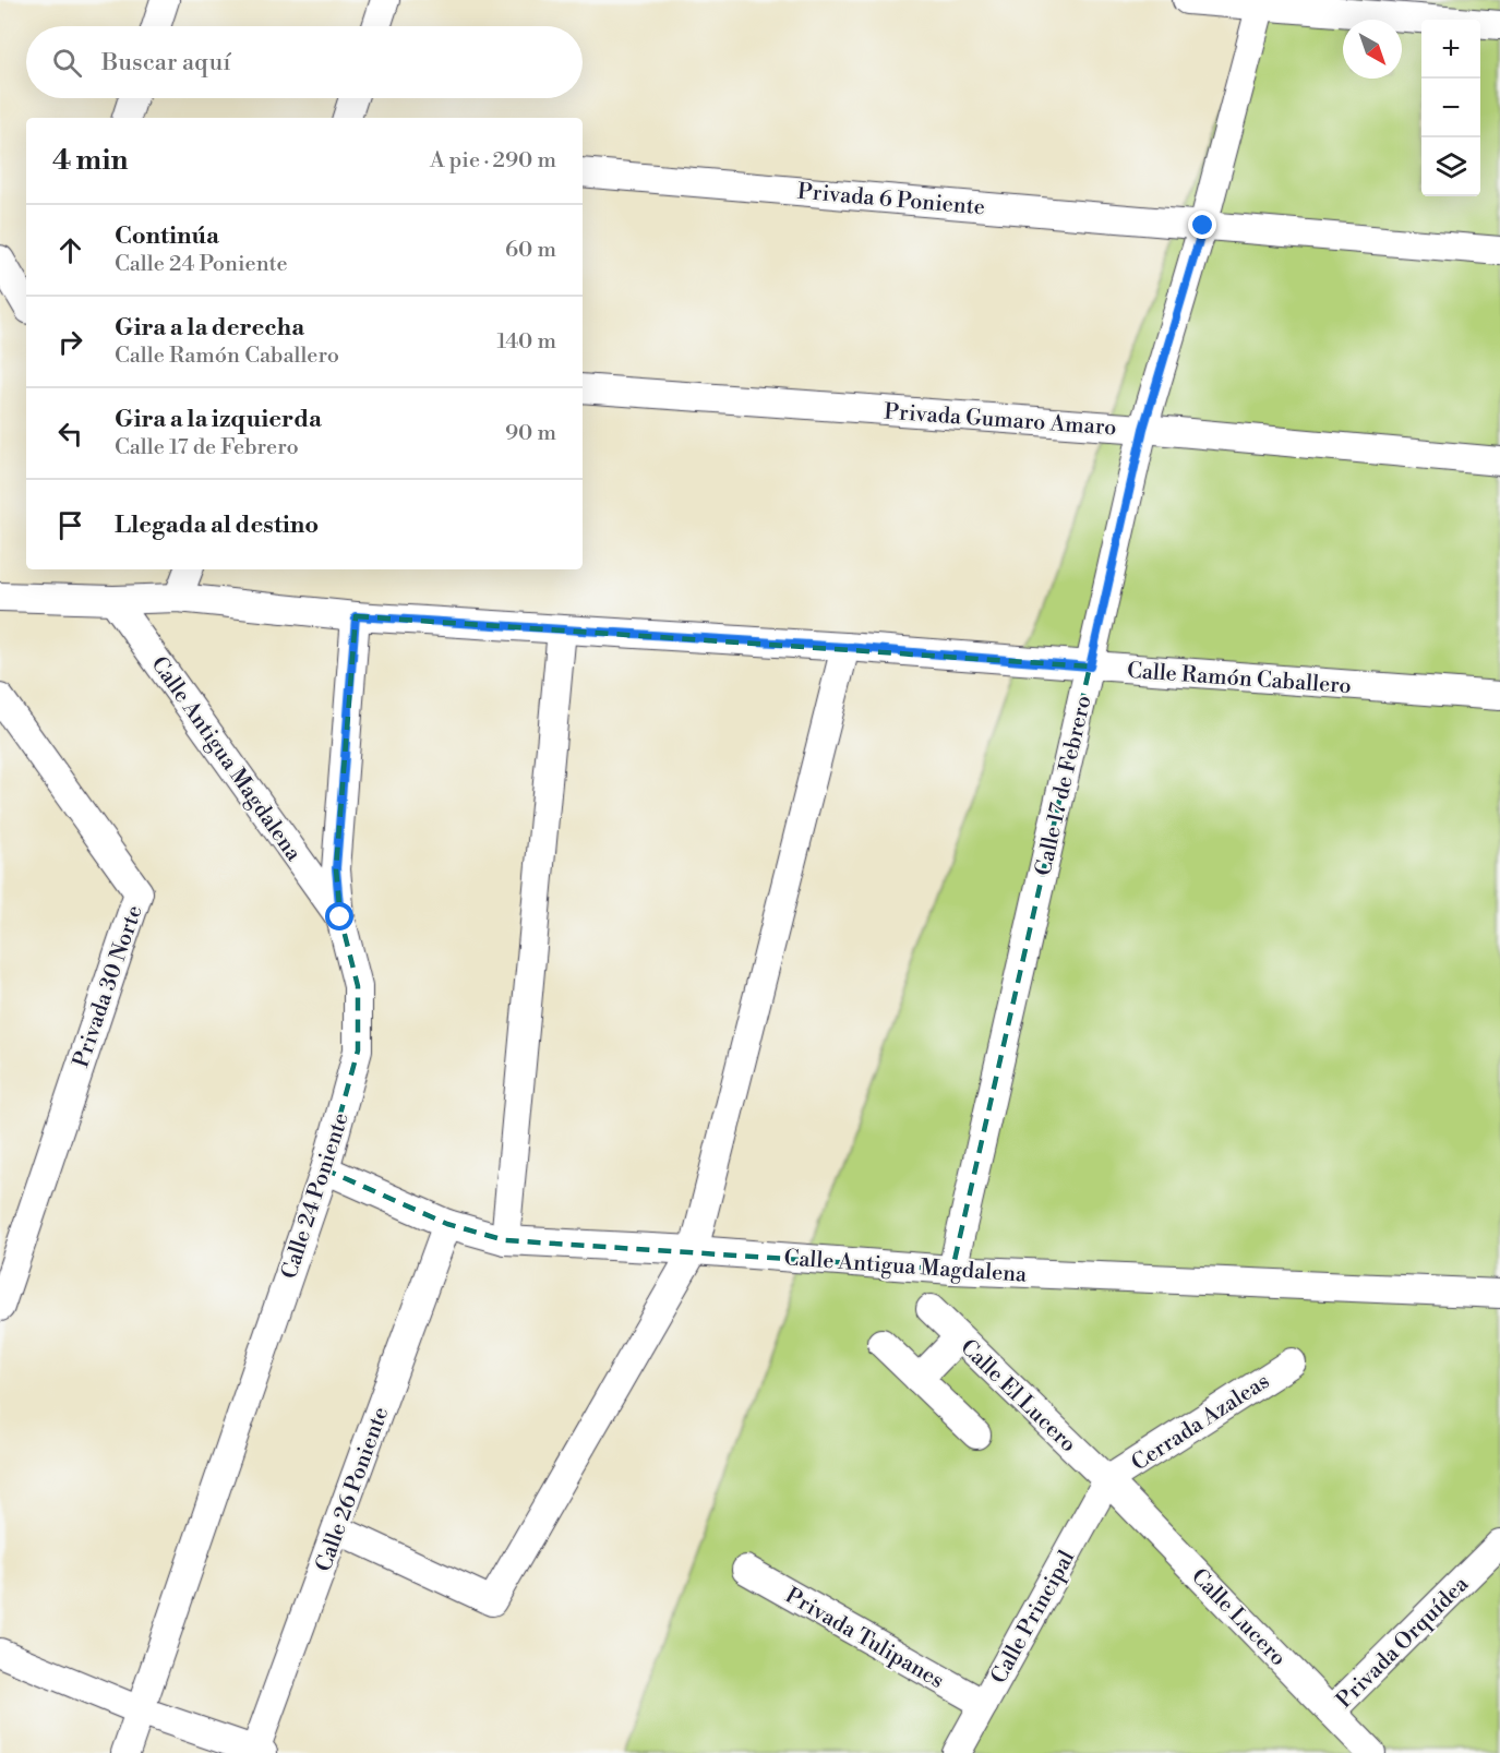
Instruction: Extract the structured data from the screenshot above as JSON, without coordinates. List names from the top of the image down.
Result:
{
  "streets": {
    "street": [
      "Privada 6 Poniente",
      "Privada Gumaro Amaro",
      "Calle Ramón Caballero",
      "Calle Antigua Magdalena",
      "Calle 17 de Febrero",
      "Privada 30 Norte",
      "Calle 24 Poniente",
      "Calle El Lucero",
      "Cerrada Azaleas",
      "Calle 26 Poniente",
      "Calle Principal",
      "Calle Lucero",
      "Privada Tulipanes",
      "Privada Orquídea"
    ]
  },
  "crossings": [
    ["Privada 6 Poniente", "Calle 17 de Febrero"],
    ["Privada Gumaro Amaro", "Calle 17 de Febrero"],
    ["Calle Ramón Caballero", "Calle Antigua Magdalena"],
    ["Calle Ramón Caballero", "Calle 17 de Febrero"],
    ["Calle Ramón Caballero", "Calle 24 Poniente"],
    ["Calle Antigua Magdalena", "Calle 17 de Febrero"],
    ["Calle Antigua Magdalena", "Calle 24 Poniente"],
    ["Calle Antigua Magdalena", "Calle 26 Poniente"],
    ["Calle El Lucero", "Cerrada Azaleas"],
    ["Calle El Lucero", "Calle Principal"],
    ["Calle El Lucero", "Calle Lucero"],
    ["Cerrada Azaleas", "Calle Principal"],
    ["Cerrada Azaleas", "Calle Lucero"],
    ["Calle Principal", "Calle Lucero"],
    ["Calle Principal", "Privada Tulipanes"],
    ["Calle Lucero", "Privada Orquídea"]
  ],
  "north": "bottom right",
  "page": {
    "map_buttons": ["+", "−"],
    "search": "Buscar aquí",
    "heading": ["4 min", "A pie · 290 m"],
    "list": [
      ["Continúa", "Calle 24 Poniente", "60 m"],
      ["Gira a la derecha", "Calle Ramón Caballero", "140 m"],
      ["Gira a la izquierda", "Calle 17 de Febrero", "90 m"],
      "Llegada al destino"
    ]
  }
}
